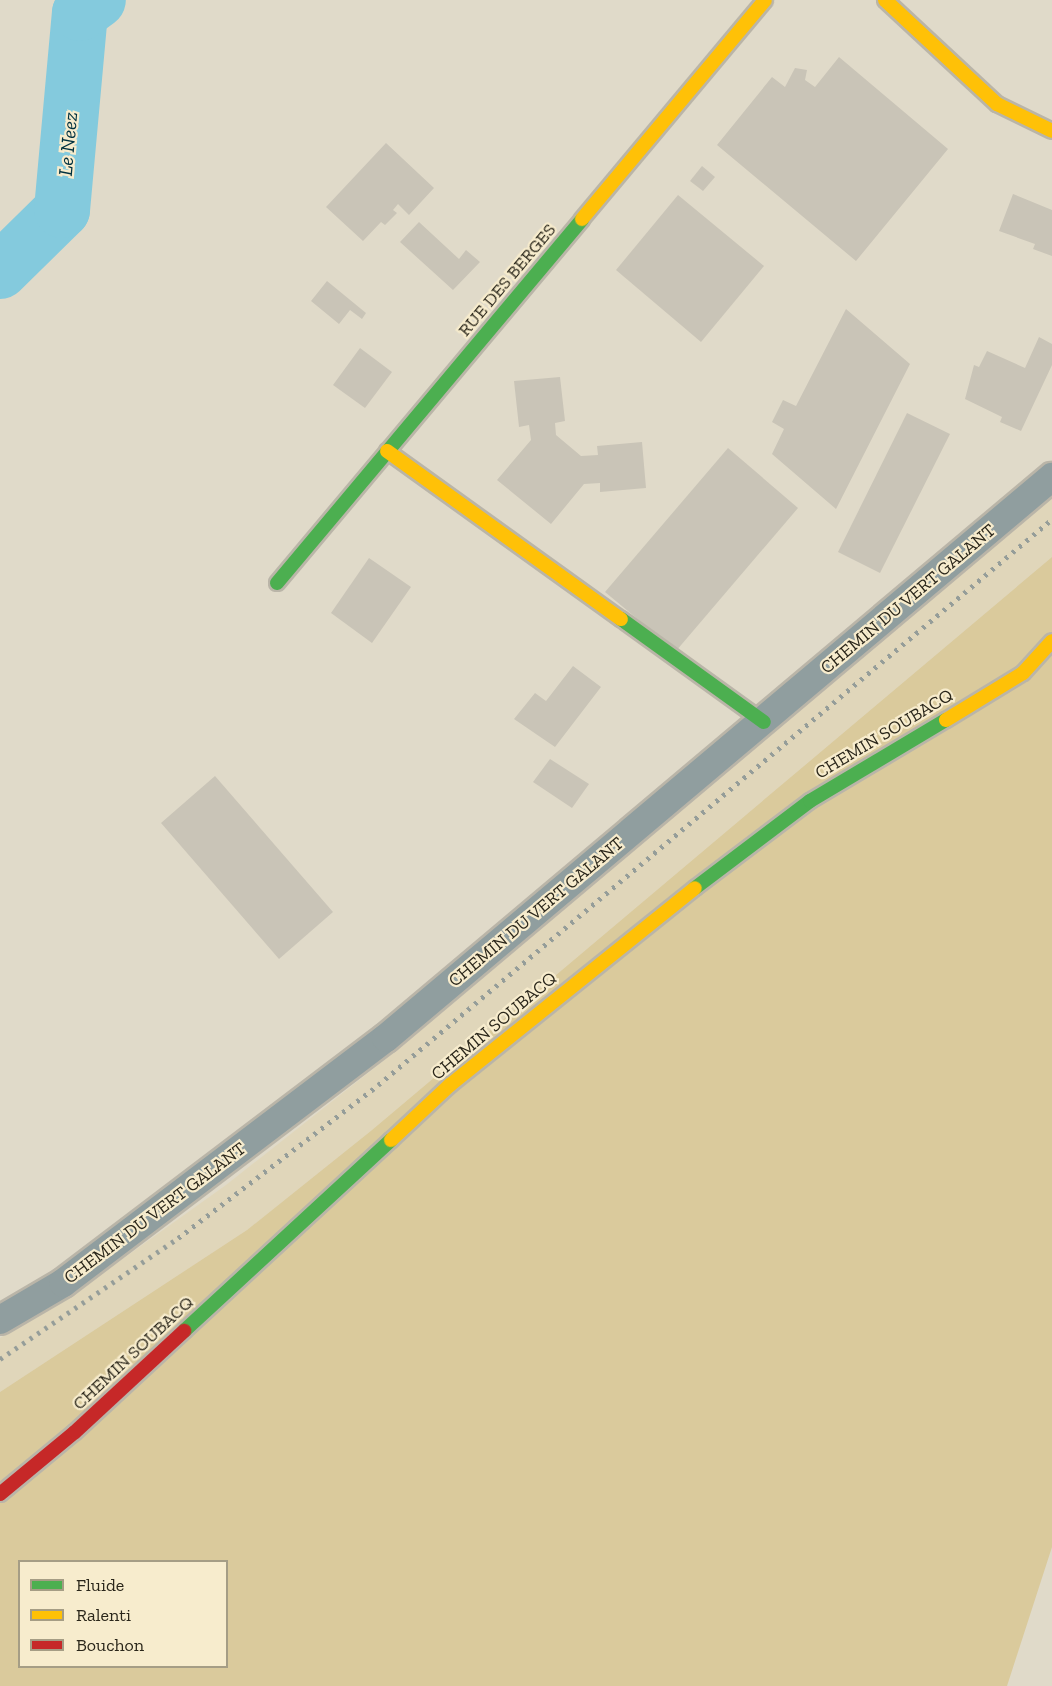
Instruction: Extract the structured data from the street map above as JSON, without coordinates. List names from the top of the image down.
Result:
{
  "streets": {
    "street": ["RUE DES BERGES", "CHEMIN DU VERT GALANT", "CHEMIN SOUBACQ"]
  },
  "water": ["Le Neez"],
  "legend": ["Fluide", "Ralenti", "Bouchon"]
}
